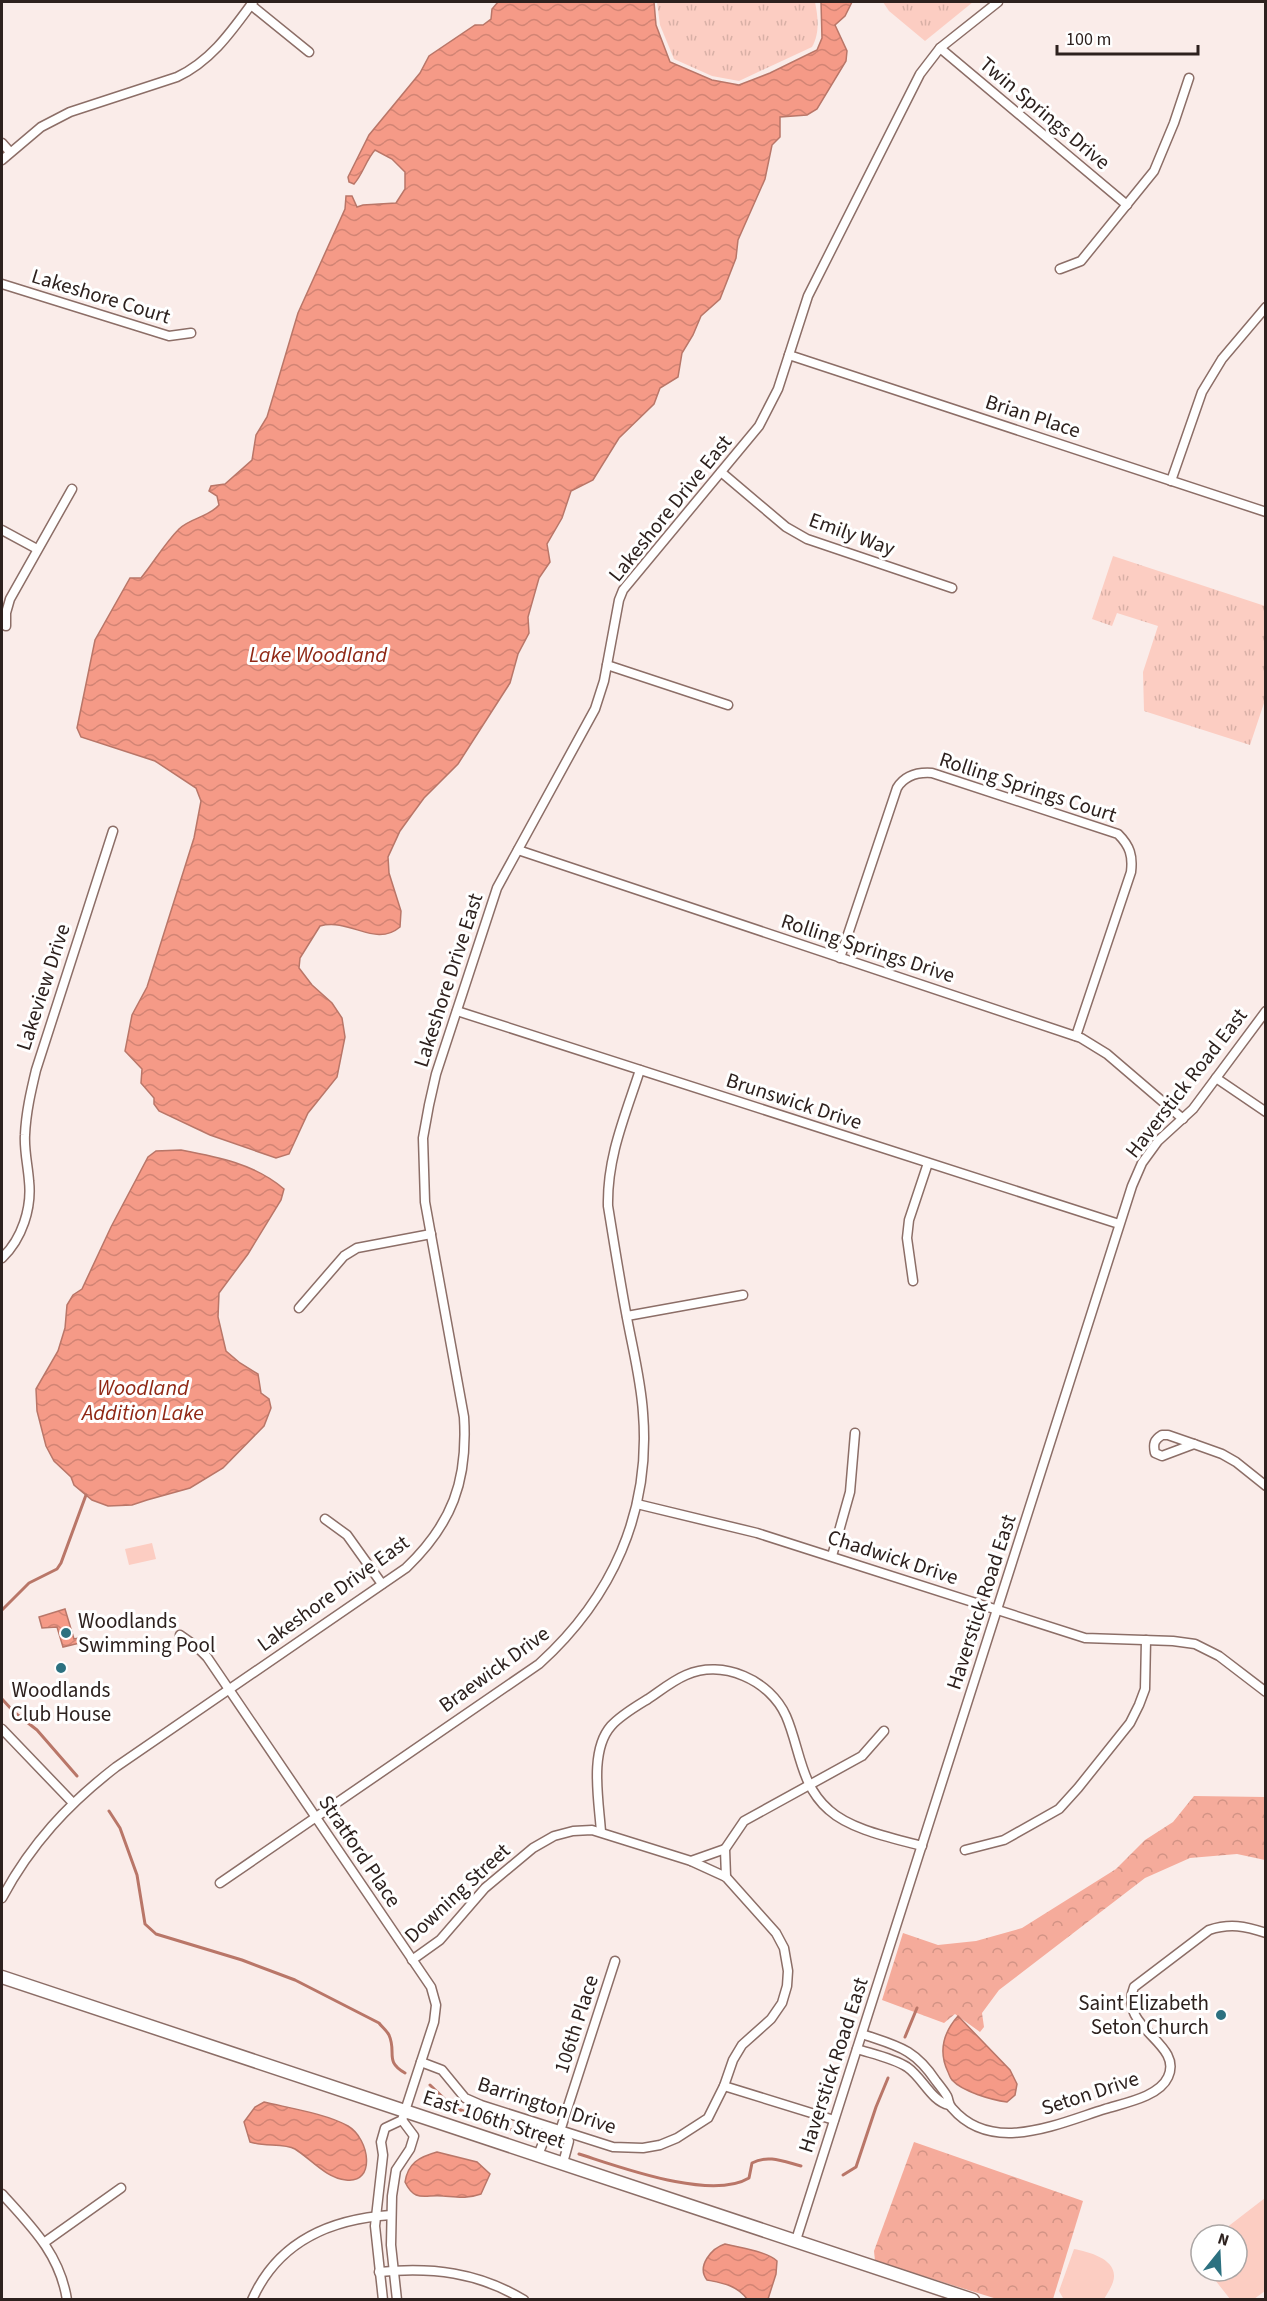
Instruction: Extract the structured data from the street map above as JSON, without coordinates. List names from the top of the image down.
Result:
{
  "streets": {
    "street": [
      "Twin Springs Drive",
      "Lakeshore Court",
      "Brian Place",
      "Lakeshore Drive East",
      "Emily Way",
      "Rolling Springs Court",
      "Rolling Springs Drive",
      "Lakeview Drive",
      "Haverstick Road East",
      "Brunswick Drive",
      "Chadwick Drive",
      "Braewick Drive",
      "Stratford Place",
      "Downing Street",
      "106th Place",
      "Seton Drive",
      "Barrington Drive",
      "East 106th Street"
    ]
  },
  "crossings": [
    ["Twin Springs Drive", "Lakeshore Drive East"],
    ["Brian Place", "Lakeshore Drive East"],
    ["Lakeshore Drive East", "Emily Way"],
    ["Lakeshore Drive East", "Rolling Springs Drive"],
    ["Lakeshore Drive East", "Brunswick Drive"],
    ["Lakeshore Drive East", "Stratford Place"],
    ["Rolling Springs Court", "Rolling Springs Drive"],
    ["Rolling Springs Drive", "Haverstick Road East"],
    ["Haverstick Road East", "Brunswick Drive"],
    ["Haverstick Road East", "Chadwick Drive"],
    ["Haverstick Road East", "Seton Drive"],
    ["Haverstick Road East", "East 106th Street"],
    ["Brunswick Drive", "Braewick Drive"],
    ["Chadwick Drive", "Braewick Drive"],
    ["Braewick Drive", "Stratford Place"],
    ["Stratford Place", "Downing Street"],
    ["Stratford Place", "Barrington Drive"],
    ["Stratford Place", "East 106th Street"],
    ["Downing Street", "Barrington Drive"],
    ["106th Place", "Barrington Drive"],
    ["106th Place", "East 106th Street"]
  ],
  "water": ["Lake Woodland", "Woodland Addition Lake"],
  "places": ["Woodlands Swimming Pool", "Woodlands Club House", "Saint Elizabeth Seton Church"],
  "scale_bar": "100 m",
  "north": "top"
}
